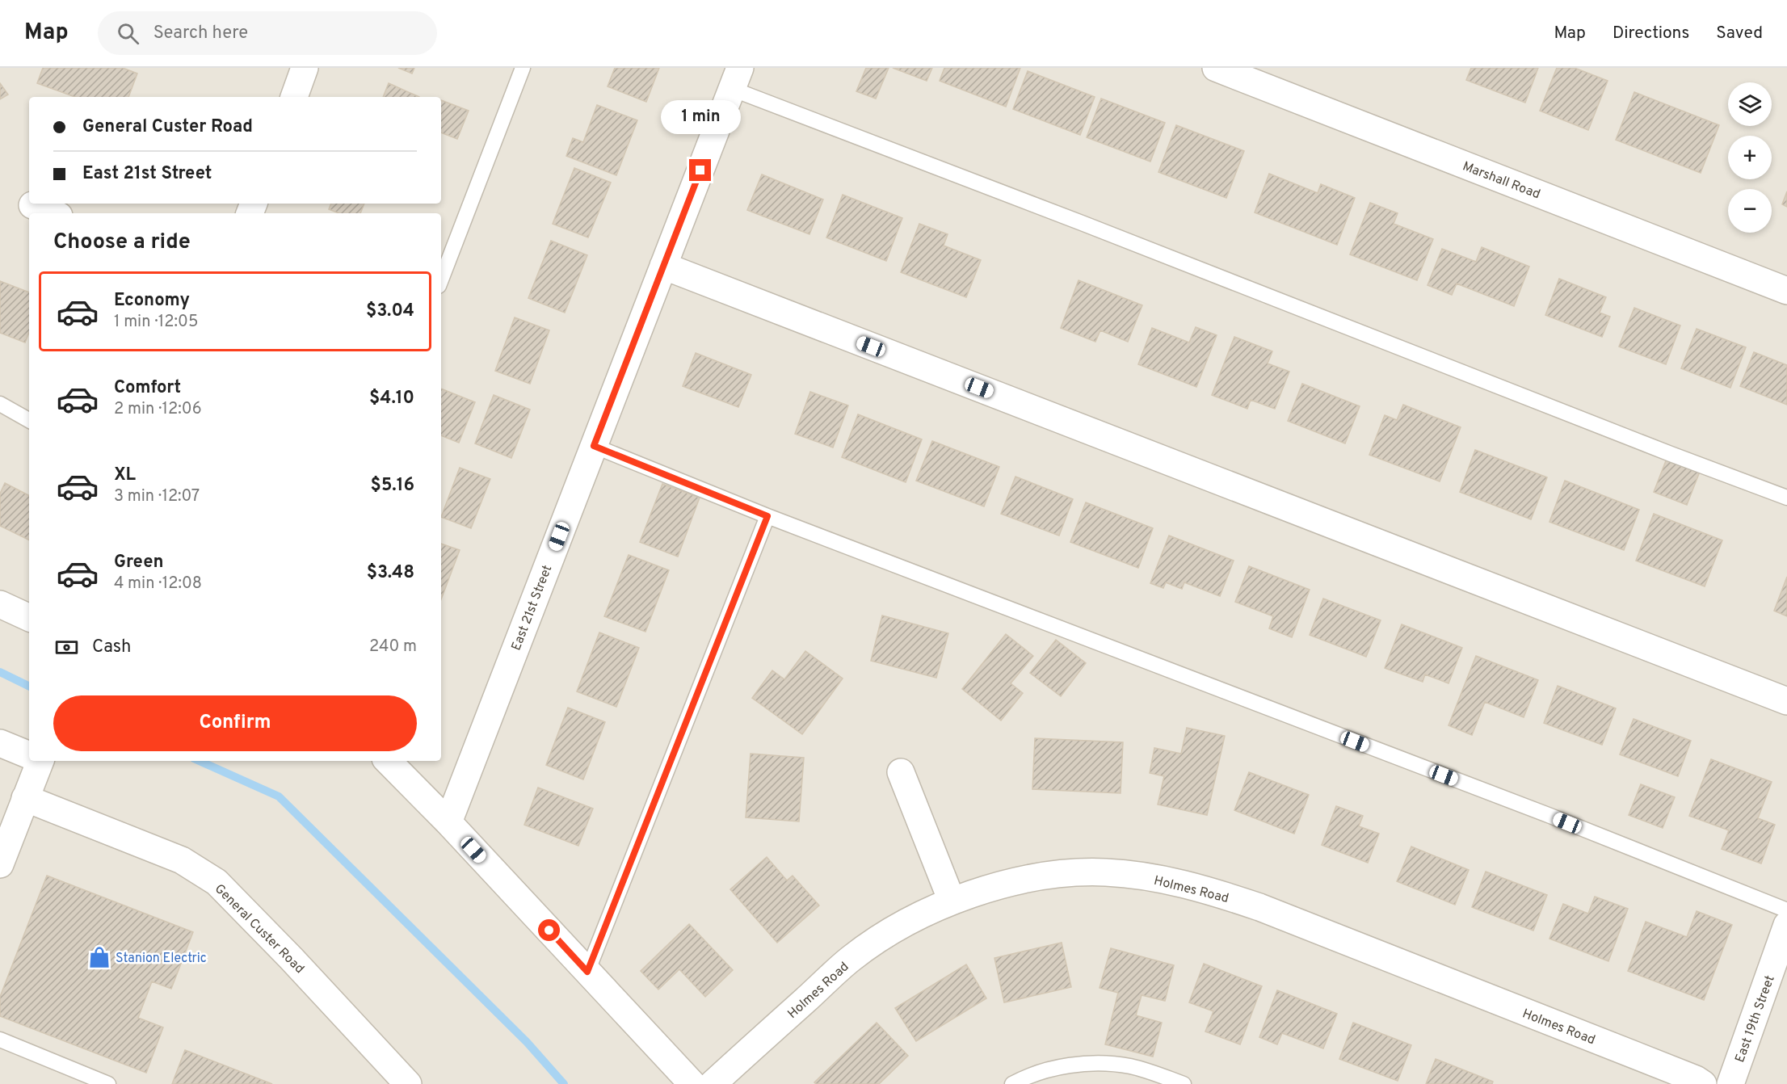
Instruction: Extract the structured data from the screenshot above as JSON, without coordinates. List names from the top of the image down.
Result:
{
  "streets": {
    "street": [
      "Marshall Road",
      "East 21st Street",
      "Holmes Road",
      "General Custer Road",
      "East 19th Street"
    ]
  },
  "places": {
    "shop": ["Stanion Electric"]
  },
  "page": {
    "header": "Map",
    "search": "Search here",
    "nav": ["Map", "Directions", "Saved"],
    "map_buttons": ["+", "−"],
    "banner": ["General Custer Road", "East 21st Street"],
    "bubble": "1 min",
    "heading": "Choose a ride",
    "list": [
      {
        "name": "Economy",
        "note": "1 min · 12:05",
        "value": "$3.04"
      },
      {
        "name": "Comfort",
        "note": "2 min · 12:06",
        "value": "$4.10"
      },
      {
        "name": "XL",
        "note": "3 min · 12:07",
        "value": "$5.16"
      },
      {
        "name": "Green",
        "note": "4 min · 12:08",
        "value": "$3.48"
      }
    ],
    "pay": ["Cash", "240 m"],
    "buttons": "Confirm"
  }
}
